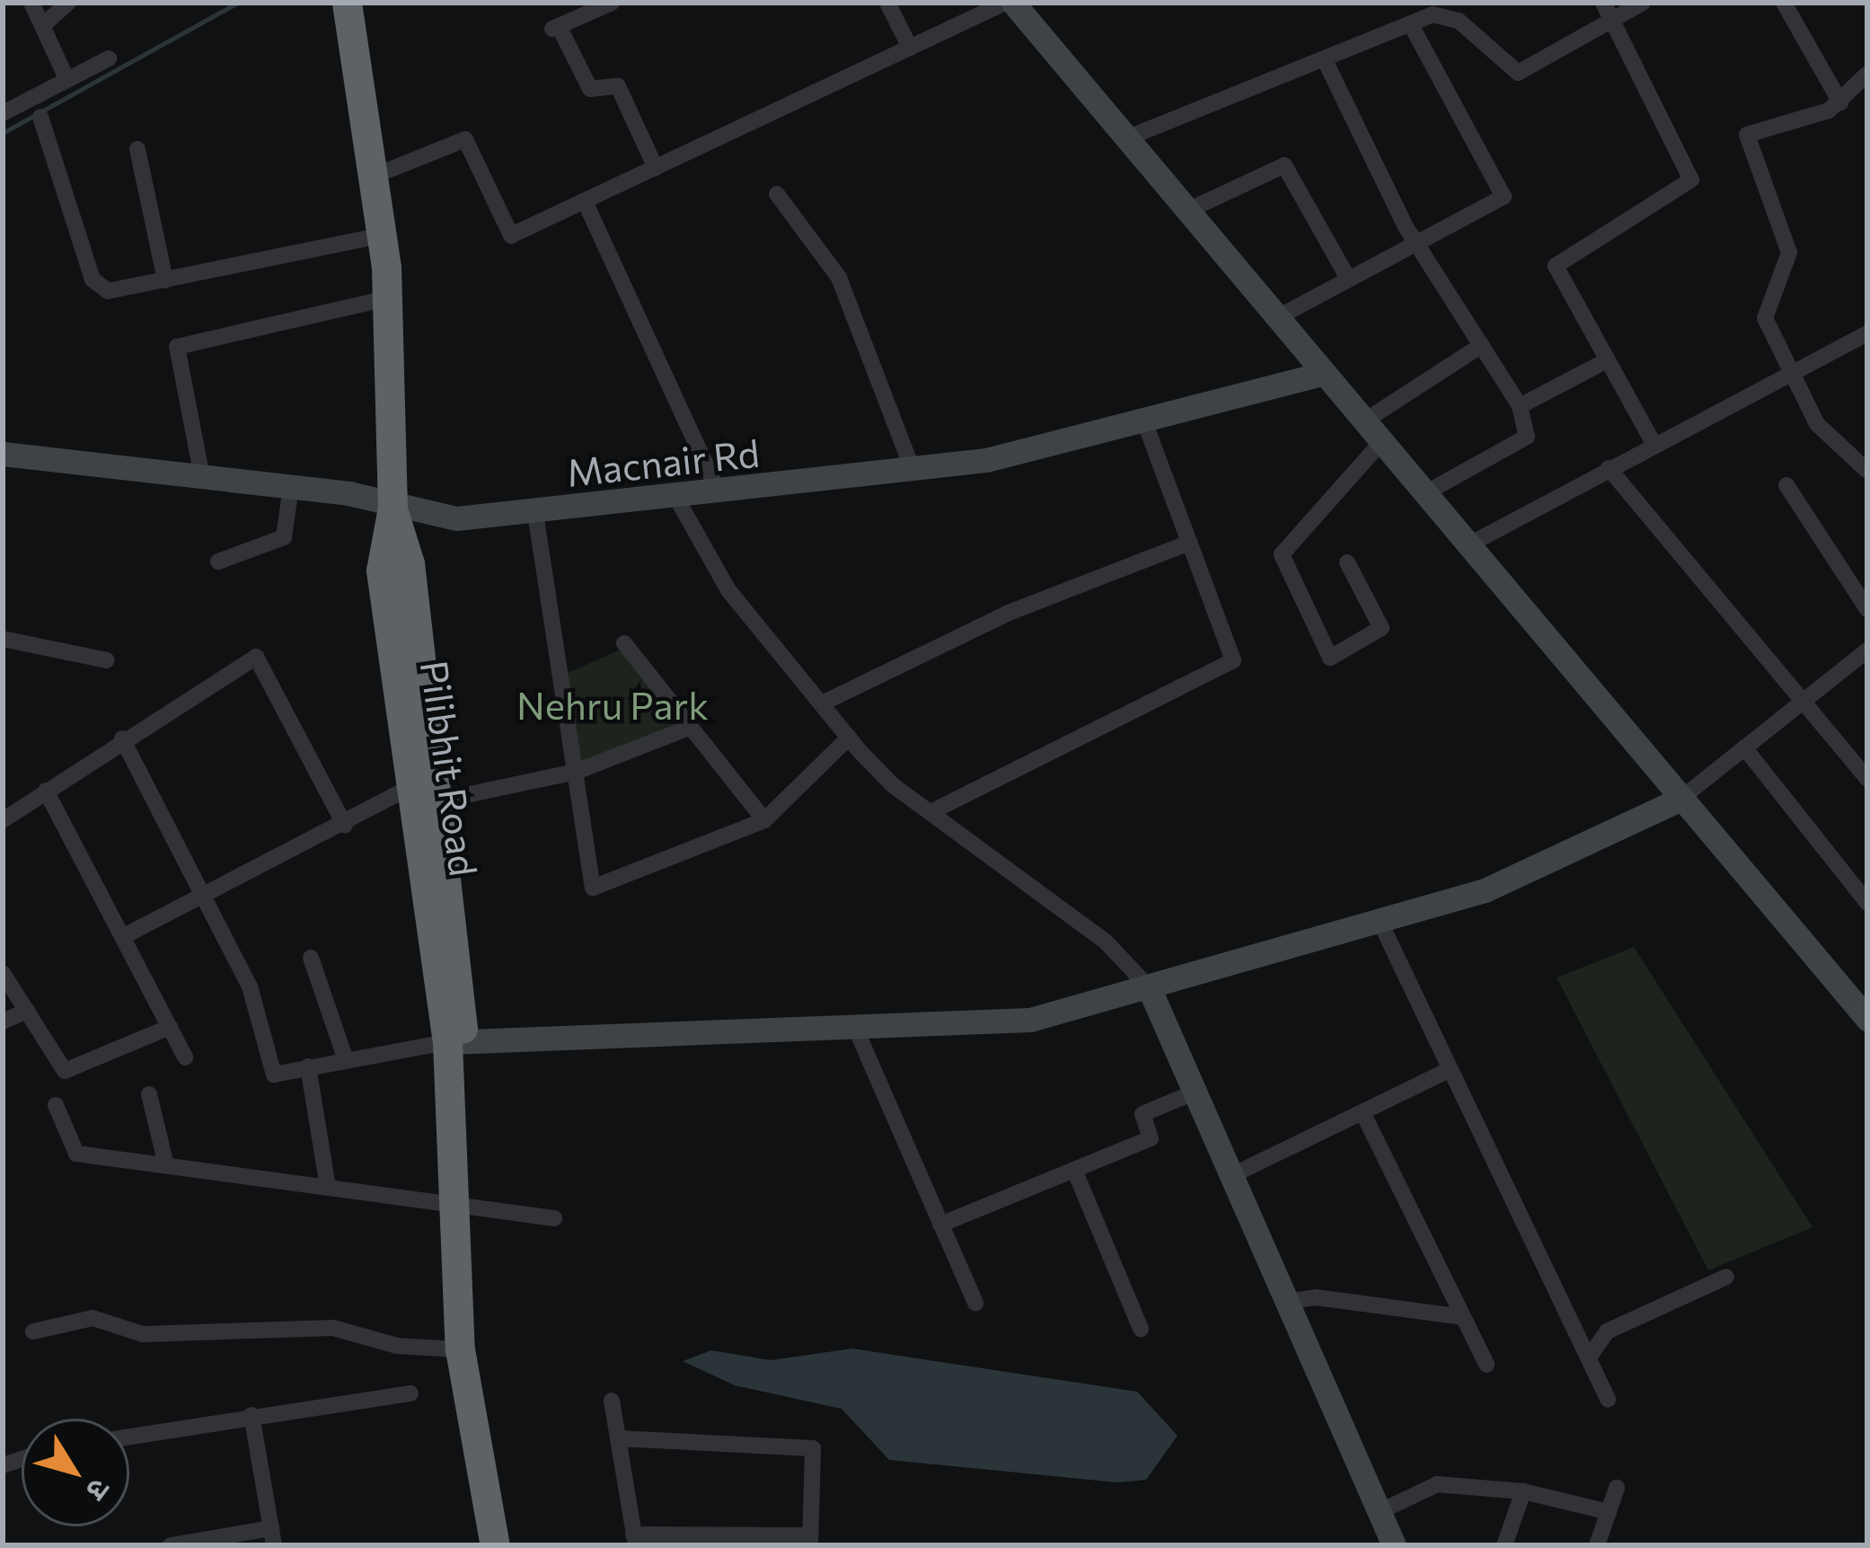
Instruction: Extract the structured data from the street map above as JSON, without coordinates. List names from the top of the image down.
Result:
{
  "streets": {
    "highway": ["Pilibhit Road"],
    "street": ["Macnair Rd"]
  },
  "crossings": [
    ["Macnair Rd", "Pilibhit Road"]
  ],
  "parks": ["Nehru Park"],
  "north": "bottom right"
}
